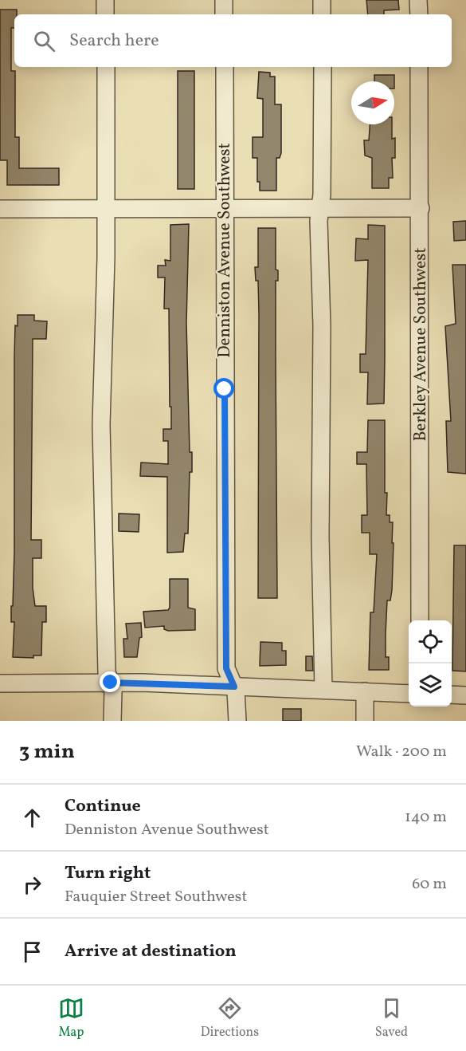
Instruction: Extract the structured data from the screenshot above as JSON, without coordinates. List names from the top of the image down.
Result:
{
  "streets": {
    "street": ["Denniston Avenue Southwest", "Berkley Avenue Southwest"]
  },
  "north": "right",
  "page": {
    "search": "Search here",
    "heading": ["3 min", "Walk · 200 m"],
    "list": [
      ["Continue", "Denniston Avenue Southwest", "140 m"],
      ["Turn right", "Fauquier Street Southwest", "60 m"],
      "Arrive at destination"
    ],
    "nav": ["Map", "Directions", "Saved"]
  }
}
